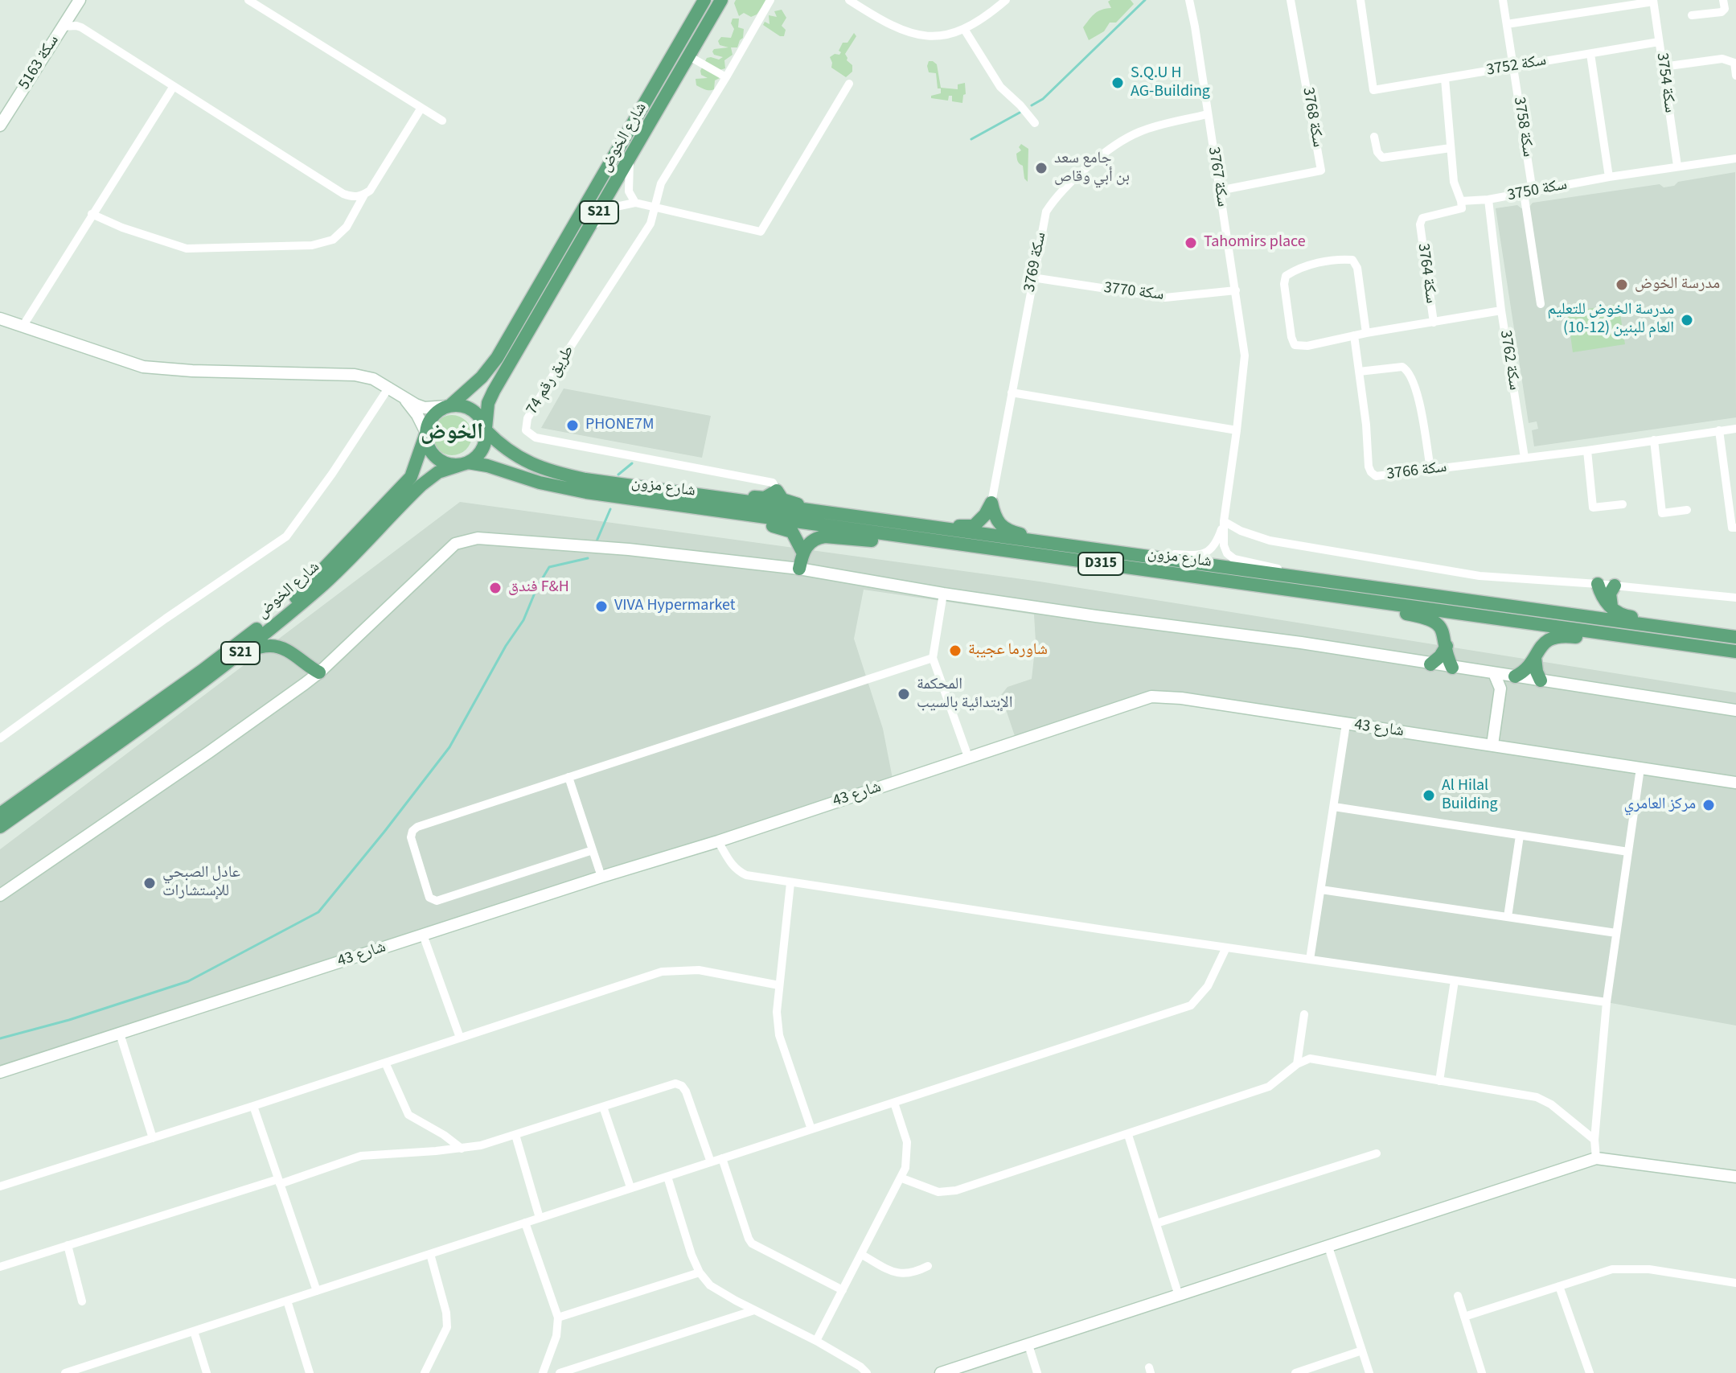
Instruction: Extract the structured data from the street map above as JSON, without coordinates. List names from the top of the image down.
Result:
{
  "streets": {
    "main road": [
      "شارع الخوض",
      "S21",
      "شارع مزون",
      "D315"
    ],
    "street": [
      "سكة 5163",
      "سكة 3752",
      "سكة 3754",
      "سكة 3768",
      "سكة 3758",
      "سكة 3767",
      "سكة 3750",
      "سكة 3769",
      "سكة 3764",
      "سكة 3770",
      "سكة 3762",
      "طريق رقم 74",
      "سكة 3766",
      "شارع 43"
    ]
  },
  "crossings": [
    ["سكة 3752", "سكة 3754"],
    ["سكة 3752", "سكة 3758"],
    ["سكة 3754", "سكة 3750"],
    ["سكة 3768", "سكة 3767"],
    ["سكة 3758", "سكة 3750"],
    ["شارع الخوض", "S21"],
    ["شارع الخوض", "شارع مزون"],
    ["سكة 3767", "سكة 3769"],
    ["سكة 3767", "سكة 3770"],
    ["سكة 3750", "سكة 3764"],
    ["سكة 3750", "سكة 3762"],
    ["S21", "شارع مزون"],
    ["سكة 3769", "سكة 3770"],
    ["سكة 3764", "سكة 3762"],
    ["سكة 3764", "سكة 3766"],
    ["سكة 3762", "سكة 3766"]
  ],
  "districts": ["الخوض"],
  "places": [
    "S.Q.U H AG-Building",
    "جامع سعد بن أبي وقاص",
    "Tahomirs place",
    "مدرسة الخوض",
    "مدرسة الخوض للتعليم العام للبنين (12-10)",
    "PHONE7M",
    "فندق F&H",
    "VIVA Hypermarket",
    "شاورما عجيبة",
    "المحكمة الإبتدائية بالسيب",
    "Al Hilal Building",
    "مركز العامري",
    "عادل الصبحي للإستشارات"
  ]
}
